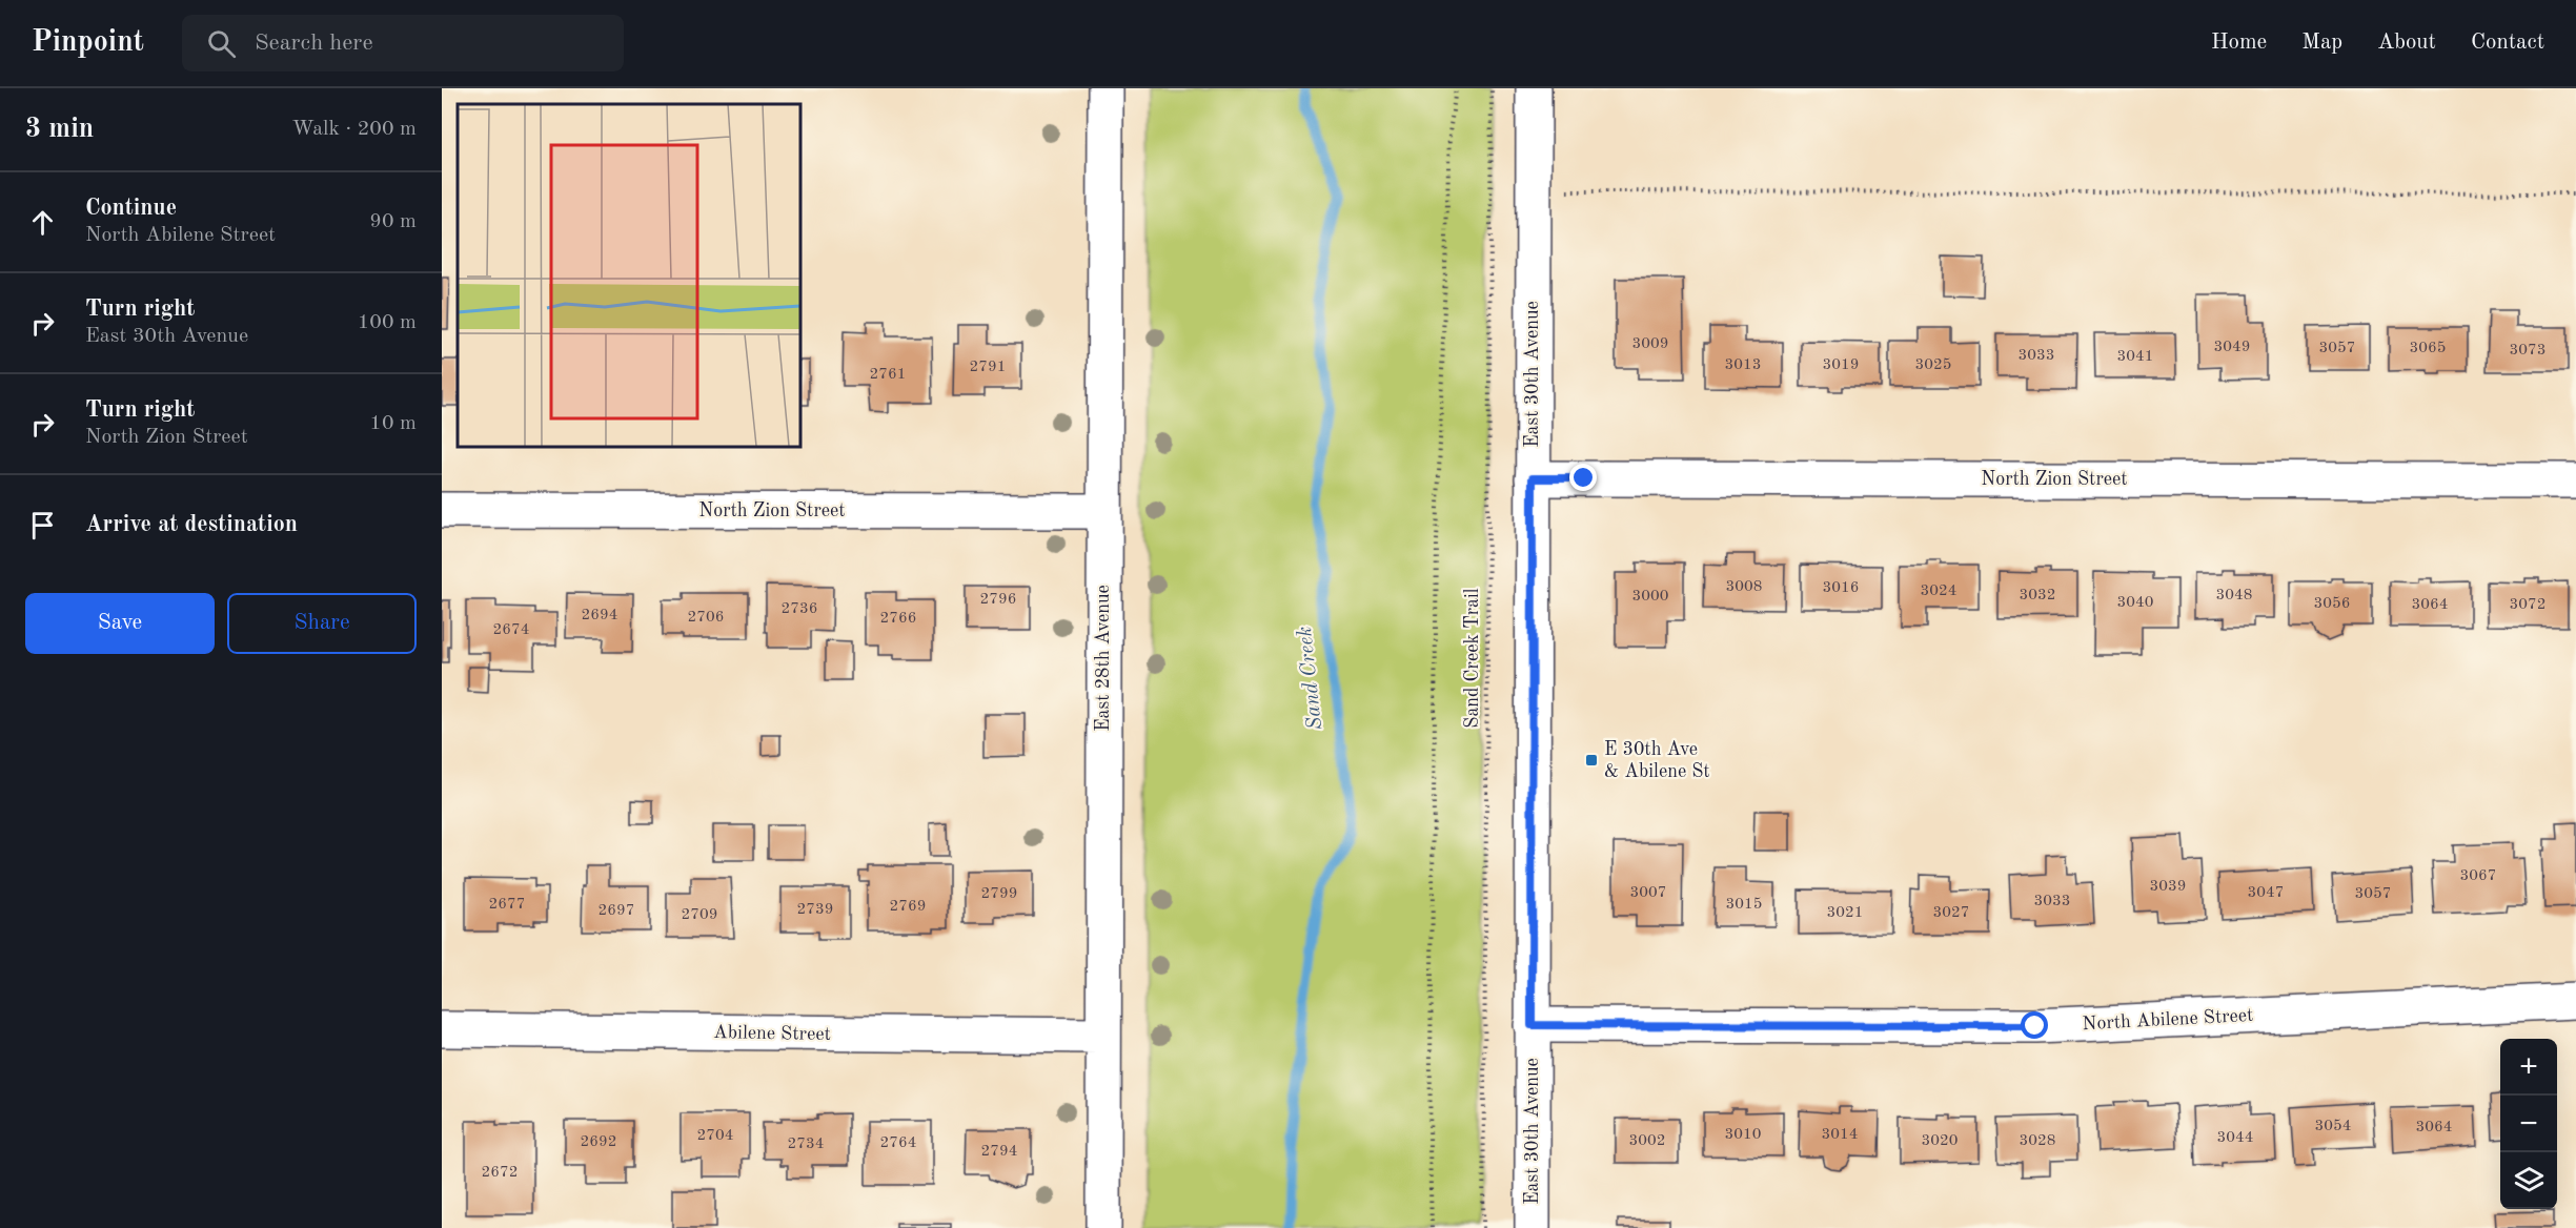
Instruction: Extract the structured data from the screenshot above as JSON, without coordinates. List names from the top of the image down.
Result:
{
  "streets": {
    "street": [
      "East 30th Avenue",
      "North Zion Street",
      "East 28th Avenue",
      "North Abilene Street",
      "Abilene Street"
    ],
    "path": ["Sand Creek Trail"]
  },
  "crossings": [
    ["East 30th Avenue", "North Zion Street"],
    ["East 30th Avenue", "North Abilene Street"],
    ["North Zion Street", "East 28th Avenue"],
    ["East 28th Avenue", "Abilene Street"]
  ],
  "water": ["Sand Creek"],
  "places": {
    "transit": ["E 30th Ave & Abilene St"]
  },
  "house_numbers": [
    "3009",
    "3049",
    "3057",
    "3065",
    "3073",
    "3033",
    "3041",
    "3013",
    "3019",
    "3025",
    "2791",
    "2761",
    "3008",
    "3016",
    "3024",
    "3032",
    "3048",
    "3000",
    "2796",
    "3040",
    "3056",
    "3064",
    "3072",
    "2736",
    "2694",
    "2706",
    "2766",
    "2674",
    "3067",
    "3039",
    "3007",
    "3047",
    "2799",
    "3057",
    "3033",
    "2677",
    "3015",
    "2769",
    "2739",
    "2697",
    "3021",
    "3027",
    "2709",
    "3054",
    "3064",
    "3010",
    "3014",
    "2704",
    "3044",
    "3002",
    "3020",
    "3028",
    "2692",
    "2764",
    "2734",
    "2794",
    "2672"
  ],
  "page": {
    "header": "Pinpoint",
    "search": "Search here",
    "nav": [
      "Home",
      "Map",
      "About",
      "Contact"
    ],
    "heading": ["3 min", "Walk · 200 m"],
    "list": [
      ["Continue", "North Abilene Street", "90 m"],
      ["Turn right", "East 30th Avenue", "100 m"],
      ["Turn right", "North Zion Street", "10 m"],
      "Arrive at destination"
    ],
    "buttons": ["Save", "Share"],
    "map_buttons": ["+", "−"]
  }
}
